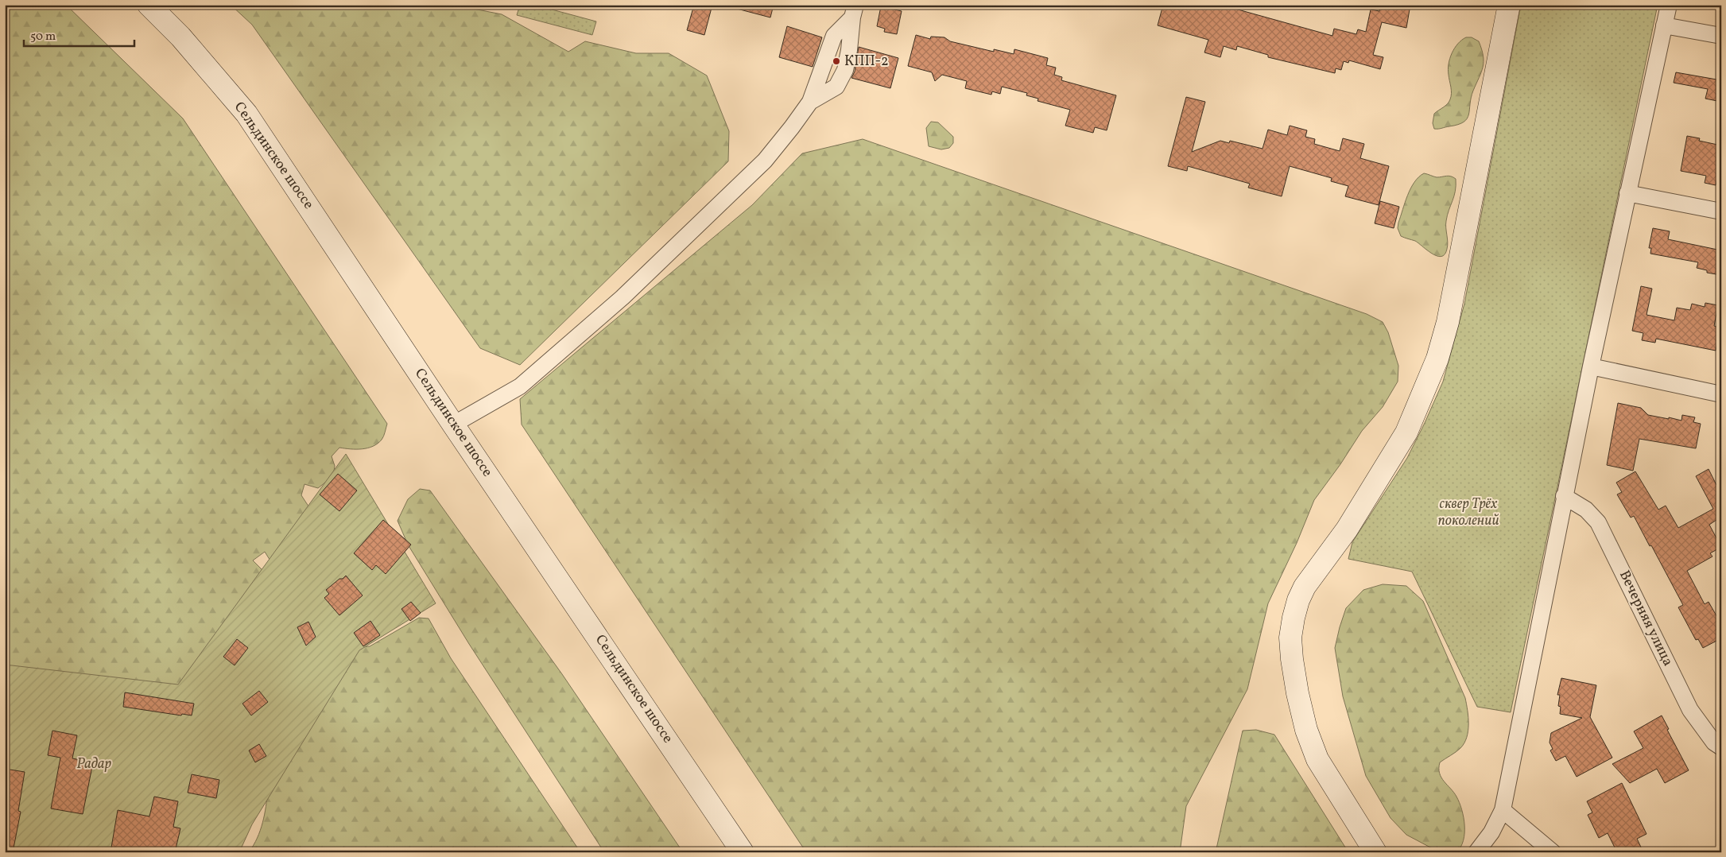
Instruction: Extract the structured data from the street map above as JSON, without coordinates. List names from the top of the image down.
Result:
{
  "streets": {
    "main road": ["Сельдинское шоссе"],
    "street": ["Вечерняя улица"]
  },
  "parks": ["сквер Трёх поколений", "Радар"],
  "places": ["КПП-2"],
  "scale_bar": "50 m"
}
